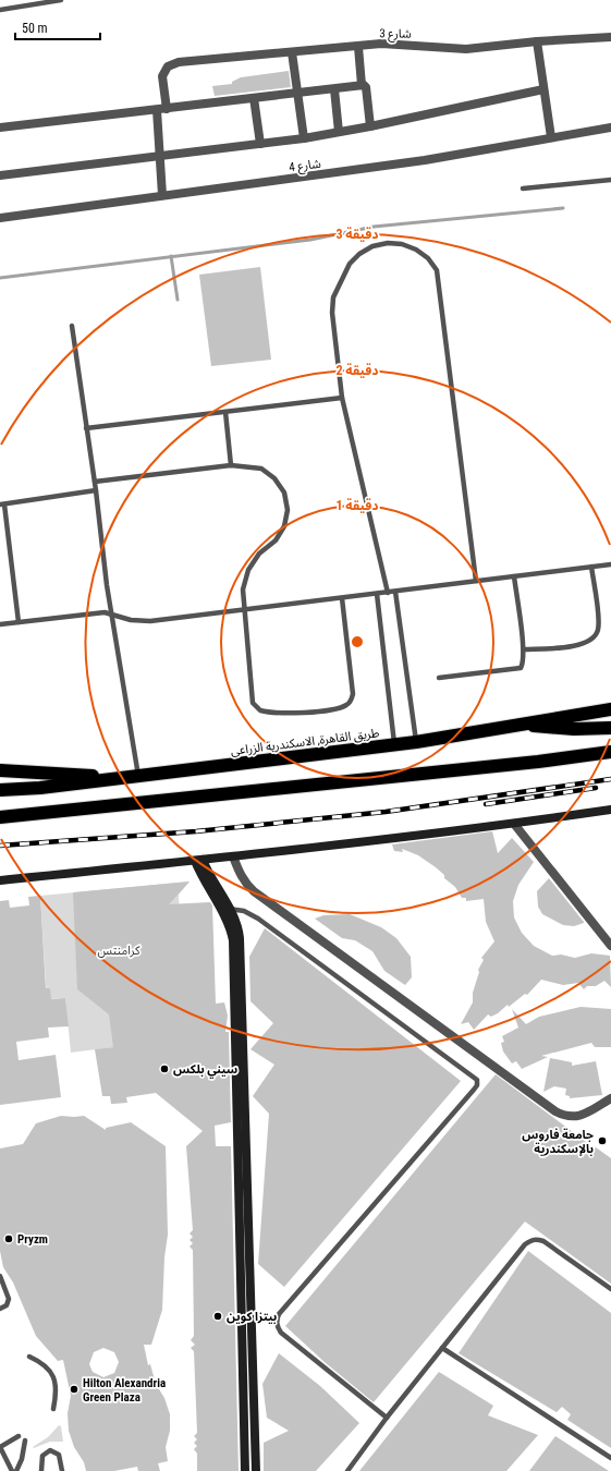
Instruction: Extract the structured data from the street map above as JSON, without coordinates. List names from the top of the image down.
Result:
{
  "streets": {
    "highway": ["طريق القاهرة, الاسكندرية الزراعى"],
    "street": ["شارع 3", "شارع 4"]
  },
  "parks": ["كرامنتس"],
  "places": [
    "سيني بلكس",
    "جامعة فاروس بالإسكندرية",
    "Pryzm",
    "بيتزا كوين",
    "Hilton Alexandria Green Plaza"
  ],
  "scale_bar": "50 m",
  "rings": ["3 دقيقة", "2 دقيقة", "1 دقيقة"]
}
